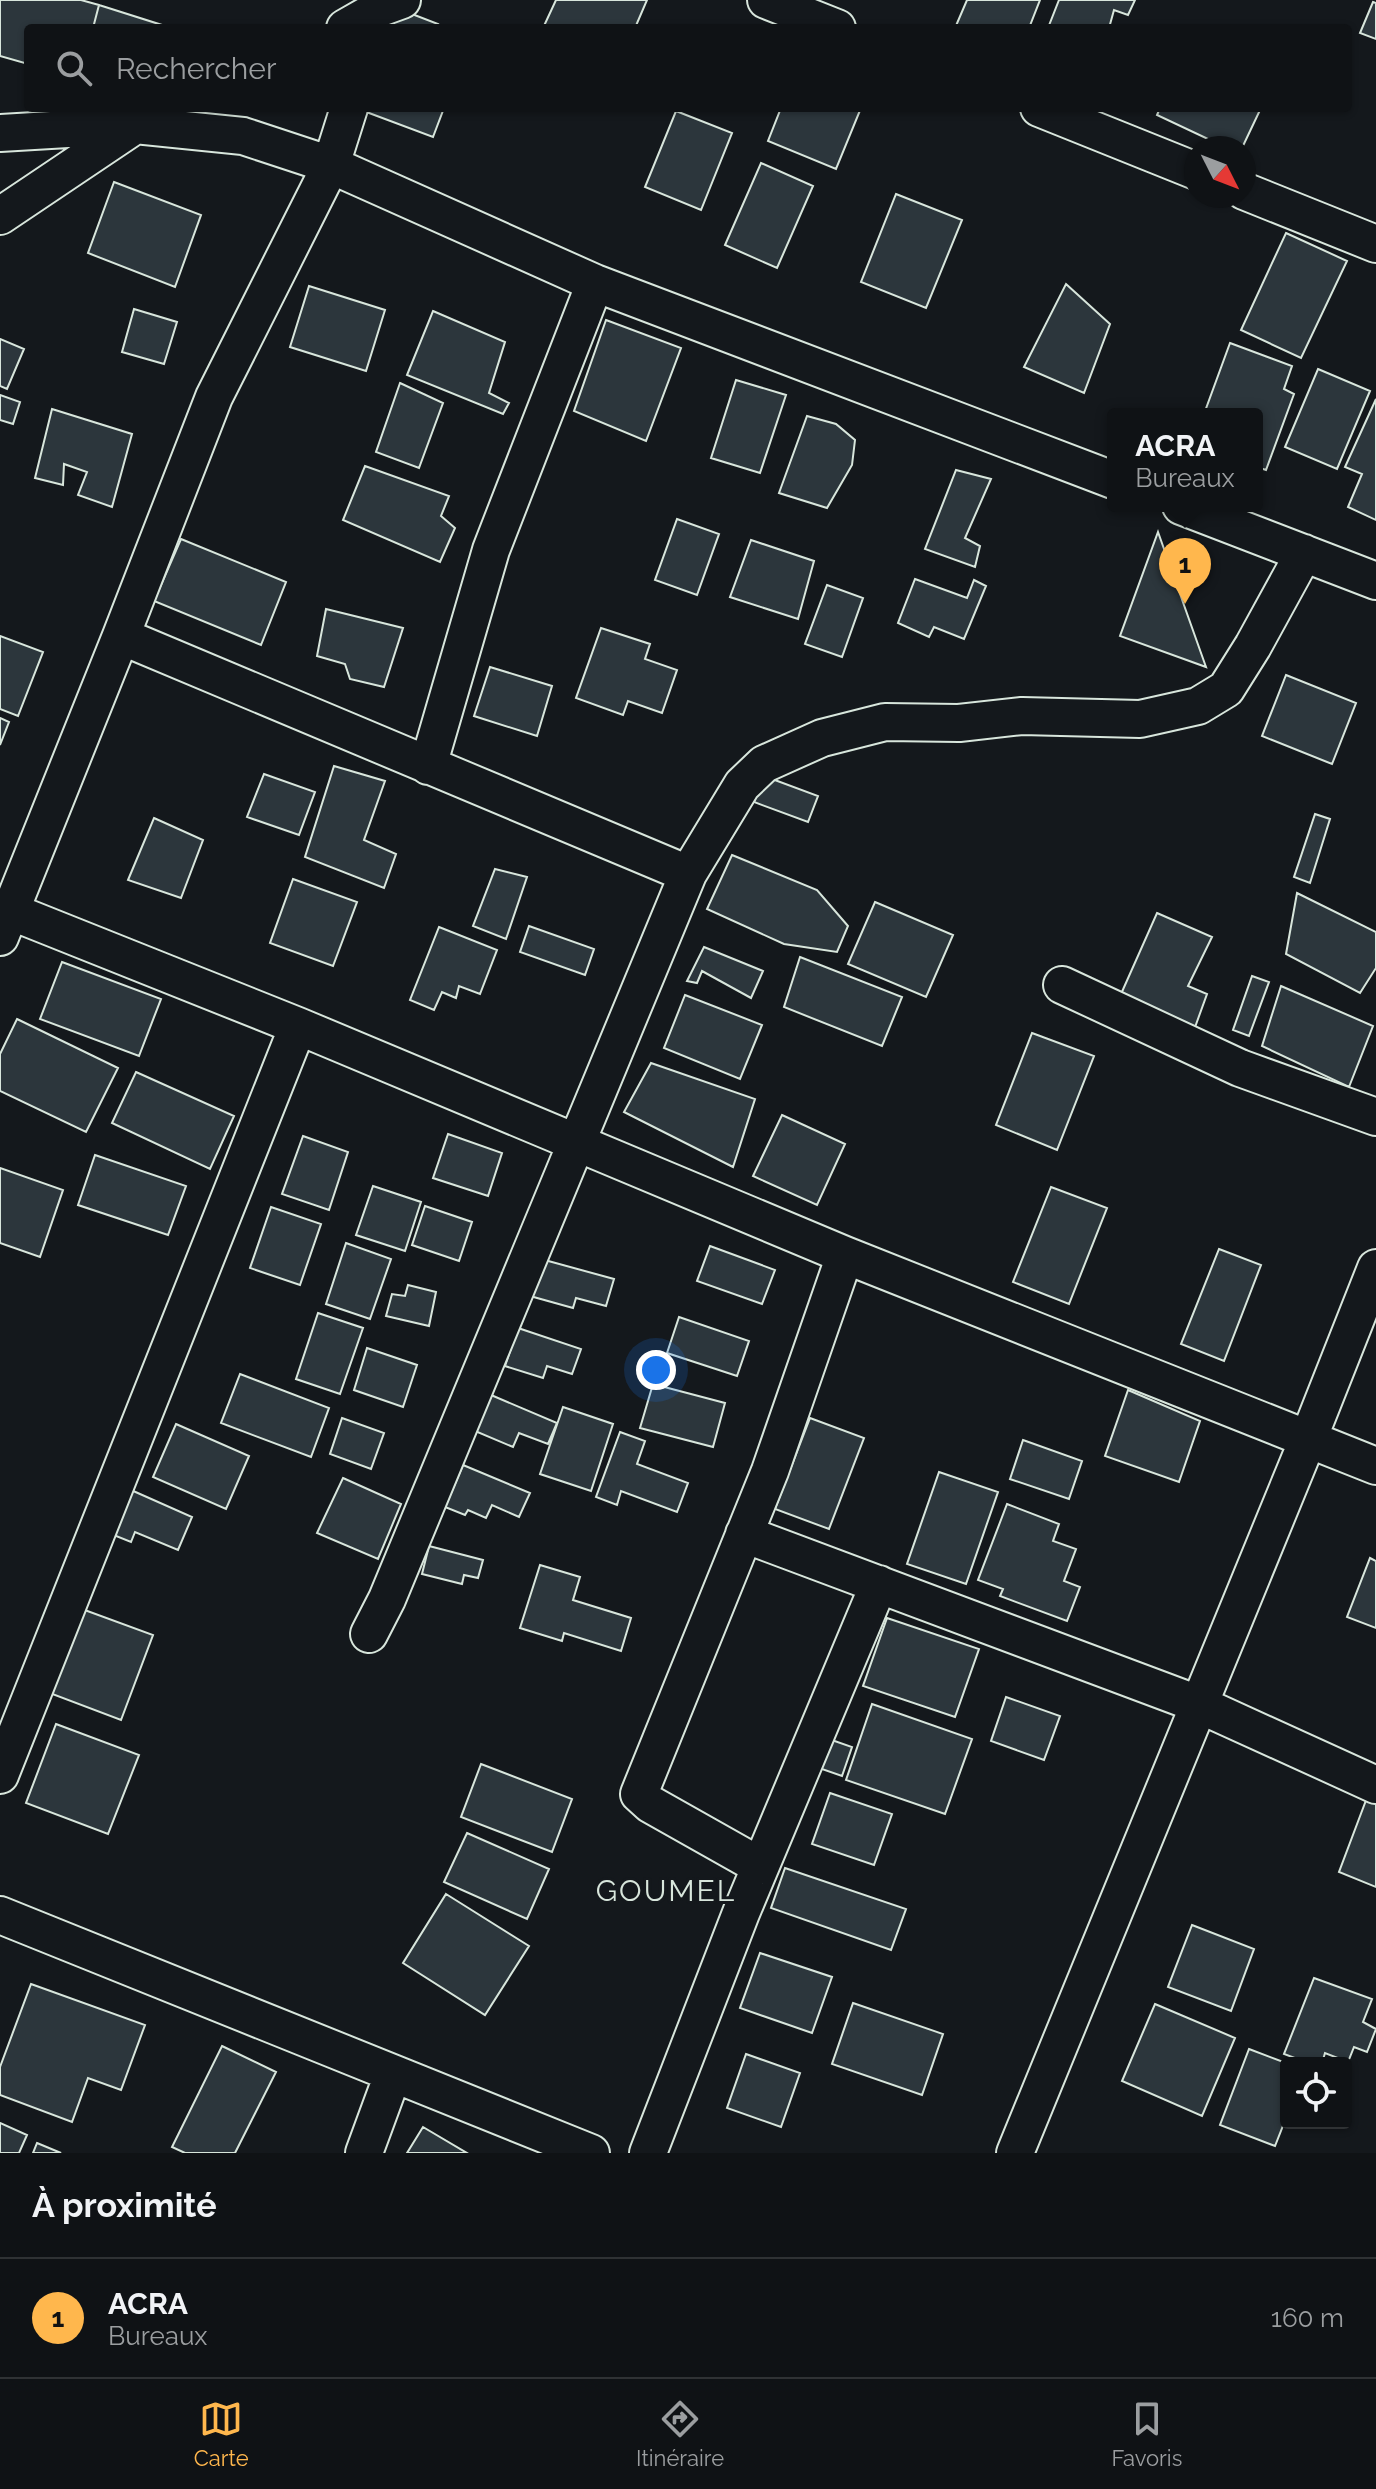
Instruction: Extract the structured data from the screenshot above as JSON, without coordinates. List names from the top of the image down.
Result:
{
  "districts": ["GOUMEL"],
  "north": "bottom right",
  "page": {
    "search": "Rechercher",
    "popup": ["ACRA", "Bureaux"],
    "pins": "1",
    "heading": "À proximité",
    "list": [
      {
        "mark": "1",
        "name": "ACRA",
        "note": "Bureaux",
        "value": "160 m"
      }
    ],
    "nav": ["Carte", "Itinéraire", "Favoris"]
  }
}
